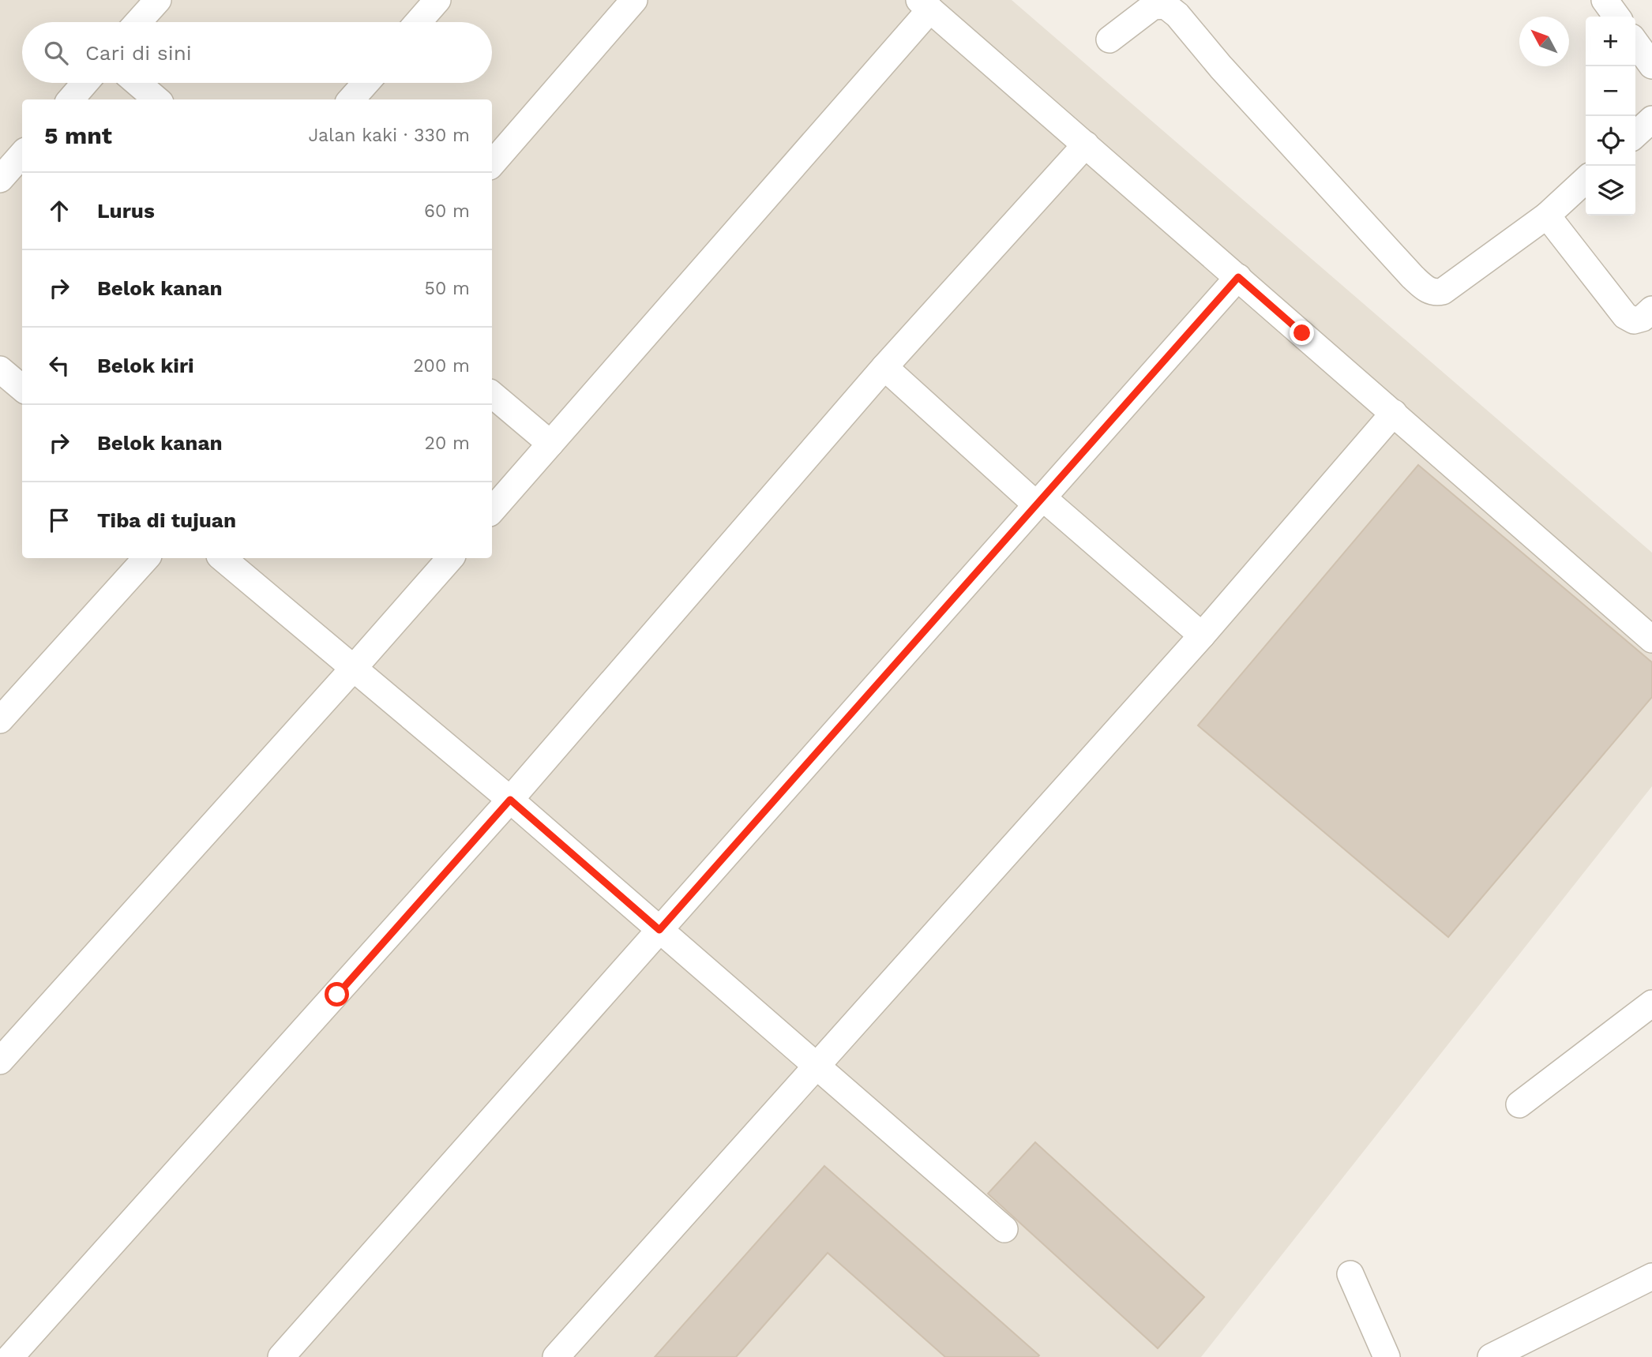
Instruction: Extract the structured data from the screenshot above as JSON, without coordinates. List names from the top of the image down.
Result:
{
  "north": "top left",
  "page": {
    "map_buttons": ["+", "−"],
    "search": "Cari di sini",
    "heading": ["5 mnt", "Jalan kaki · 330 m"],
    "list": [
      ["Lurus", "60 m"],
      ["Belok kanan", "50 m"],
      ["Belok kiri", "200 m"],
      ["Belok kanan", "20 m"],
      "Tiba di tujuan"
    ]
  }
}
